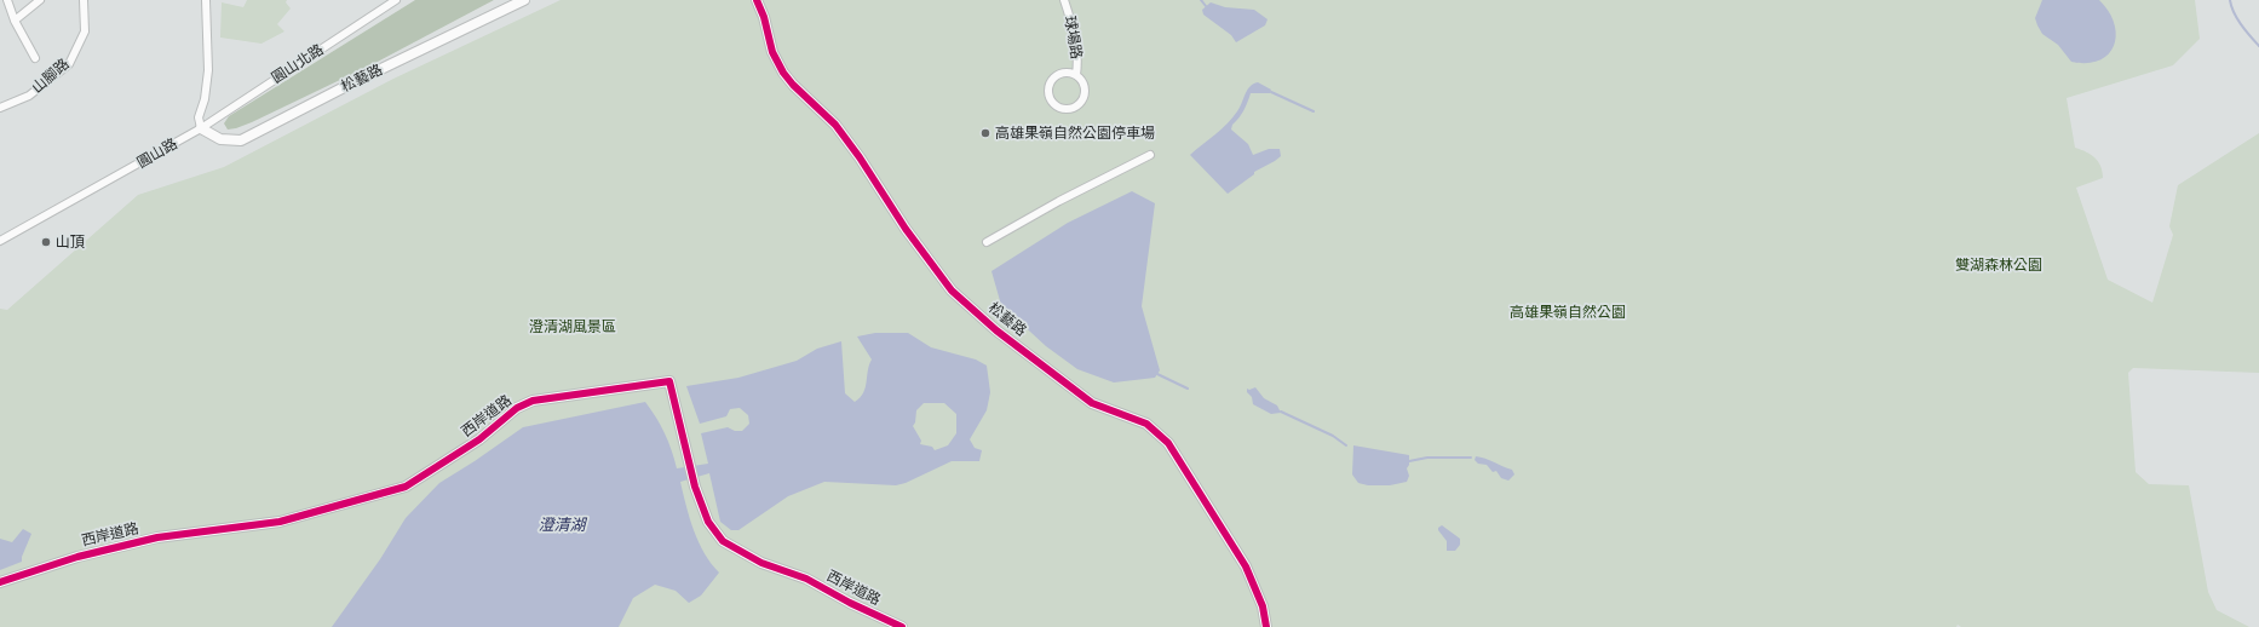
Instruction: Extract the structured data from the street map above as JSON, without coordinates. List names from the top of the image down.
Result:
{
  "streets": {
    "street": [
      "球場路",
      "圓山北路",
      "山腳路",
      "松藝路",
      "圓山路",
      "西岸道路"
    ]
  },
  "crossings": [
    ["圓山北路", "松藝路"],
    ["圓山北路", "圓山路"],
    ["松藝路", "圓山路"]
  ],
  "water": ["澄清湖"],
  "parks": ["雙湖森林公園", "高雄果嶺自然公園", "澄清湖風景區"],
  "places": ["高雄果嶺自然公園停車場", "山頂"]
}
